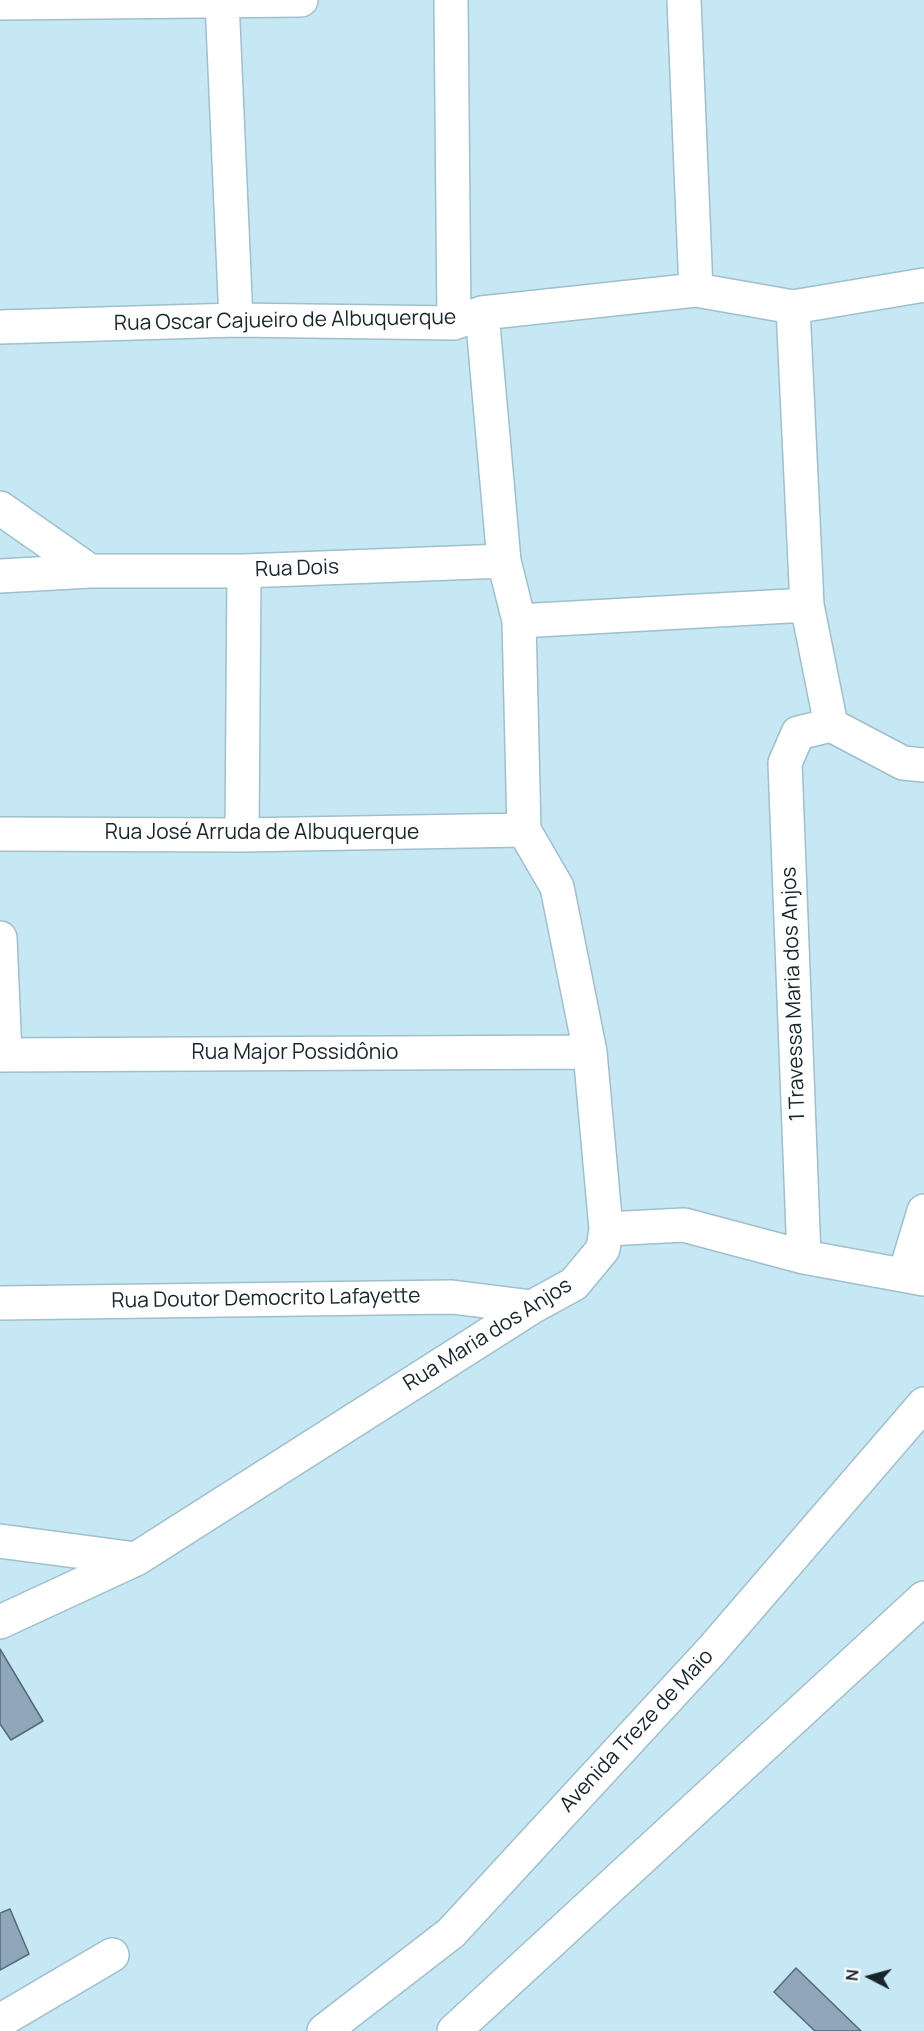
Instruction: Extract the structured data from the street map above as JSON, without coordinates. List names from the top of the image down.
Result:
{
  "streets": {
    "street": [
      "Rua Oscar Cajueiro de Albuquerque",
      "Rua Dois",
      "Rua José Arruda de Albuquerque",
      "1 Travessa Maria dos Anjos",
      "Rua Major Possidônio",
      "Rua Doutor Democrito Lafayette",
      "Rua Maria dos Anjos",
      "Avenida Treze de Maio"
    ]
  },
  "crossings": [
    ["Rua Doutor Democrito Lafayette", "Rua Maria dos Anjos"]
  ],
  "north": "left"
}
